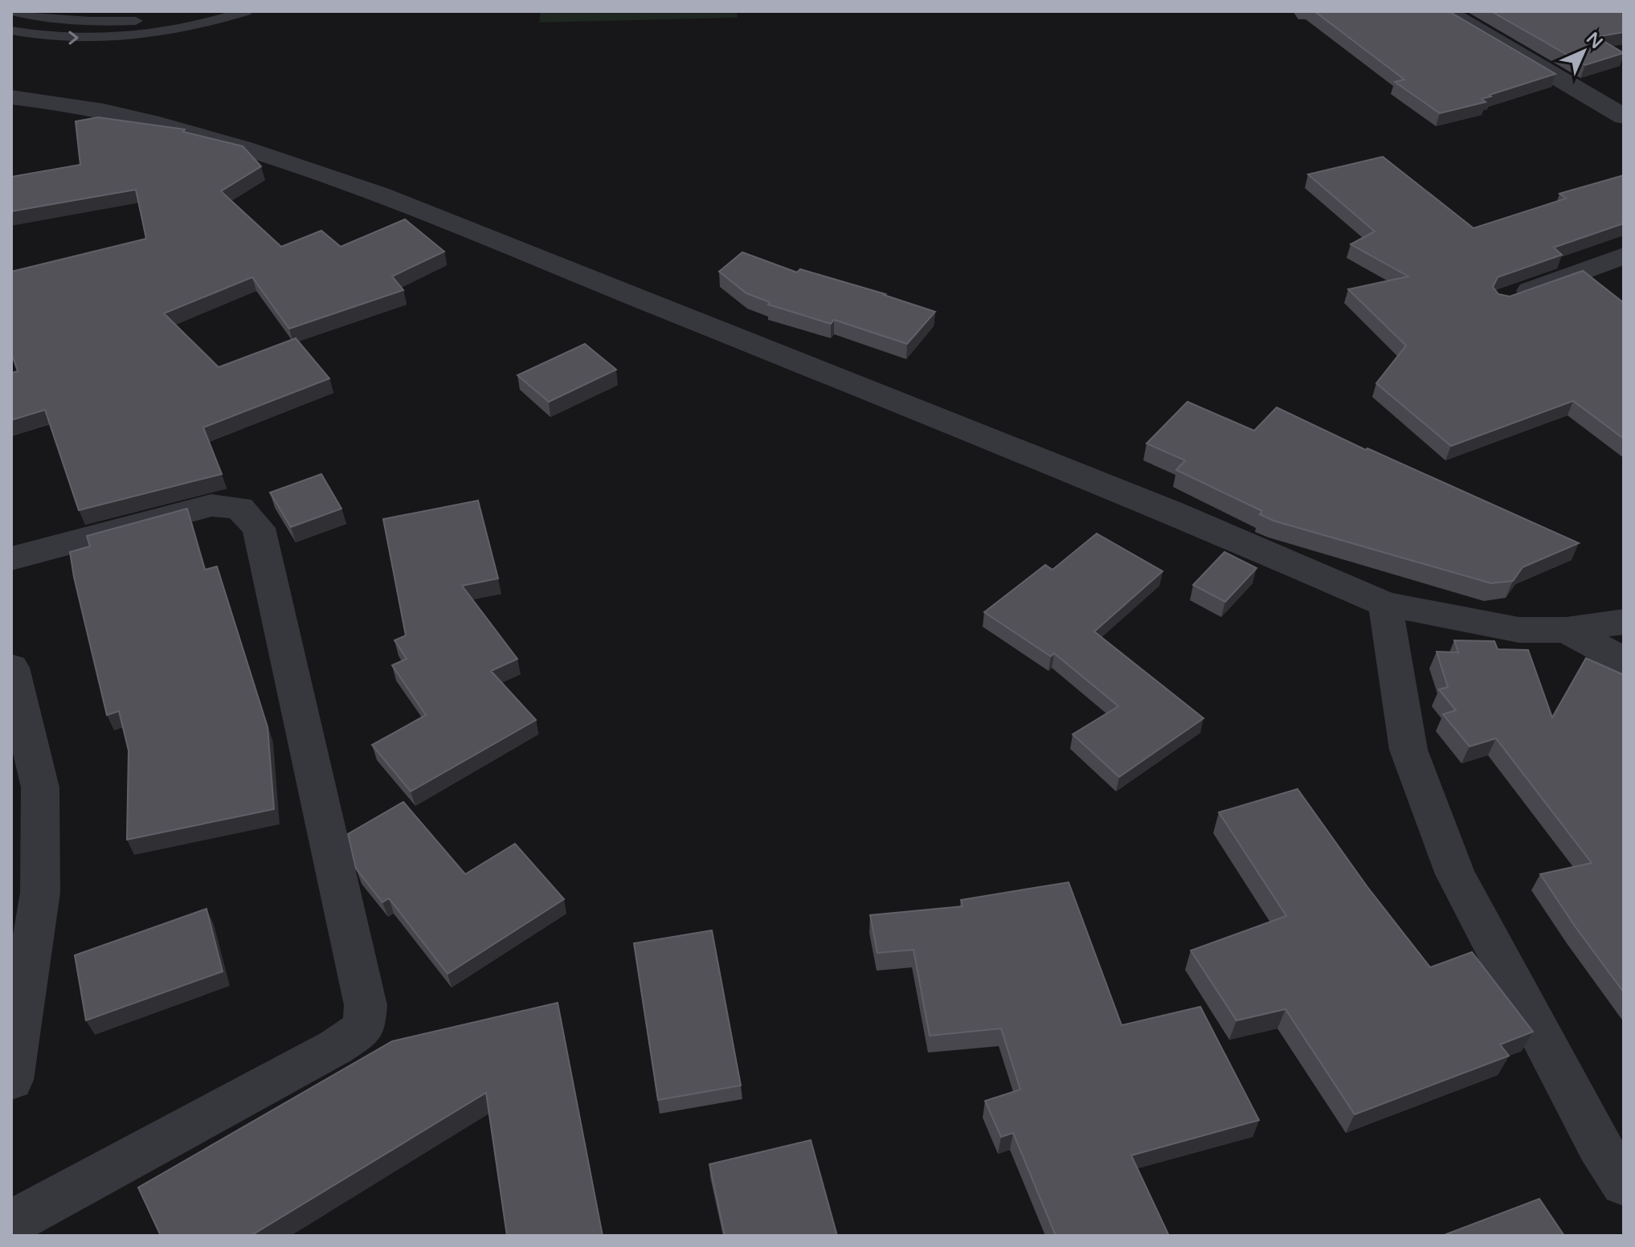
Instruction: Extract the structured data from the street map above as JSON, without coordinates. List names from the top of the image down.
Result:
{
  "north": "top right"
}
